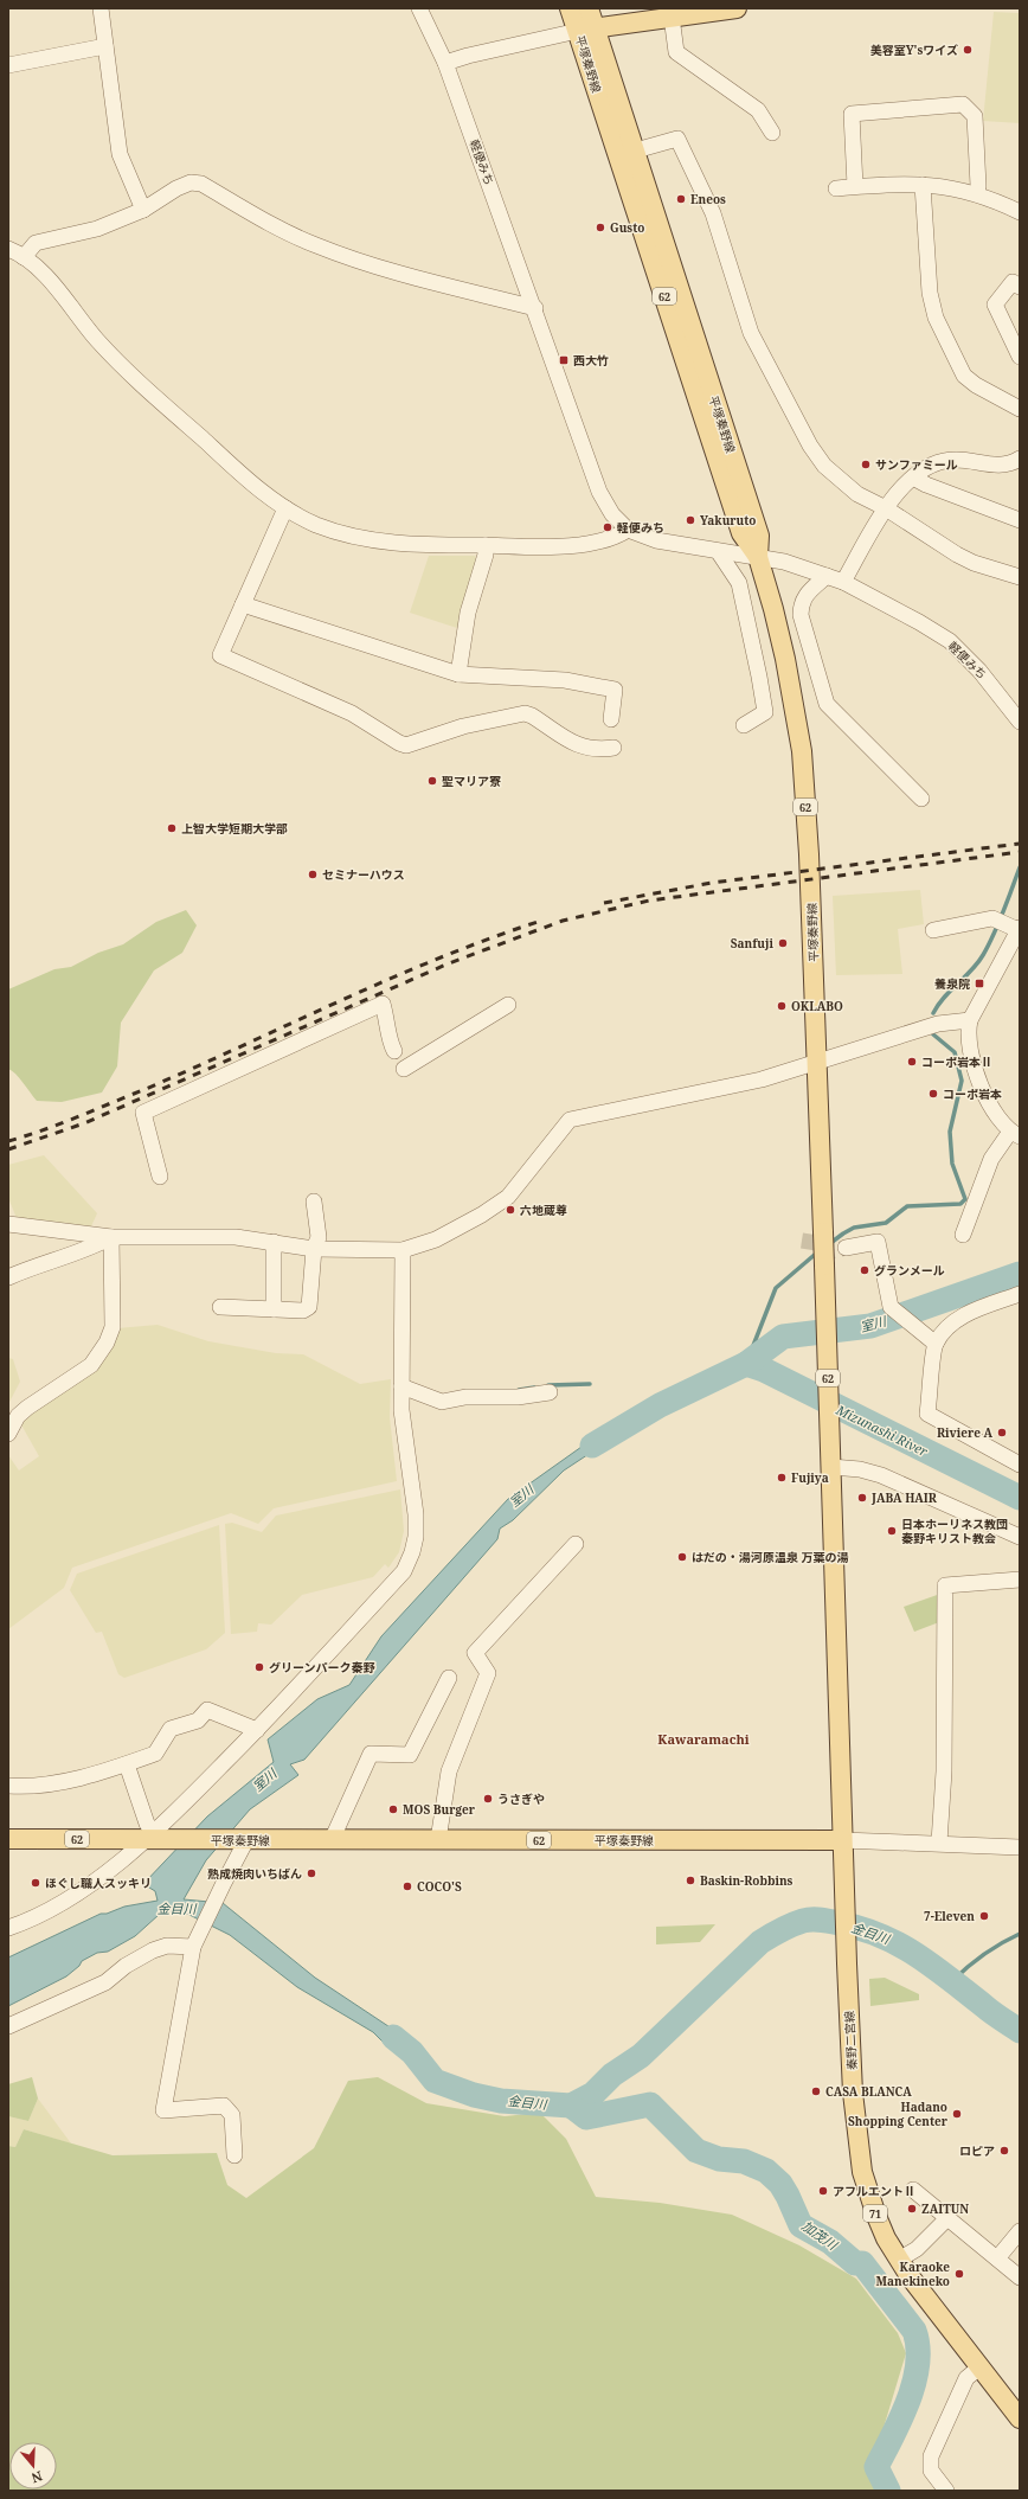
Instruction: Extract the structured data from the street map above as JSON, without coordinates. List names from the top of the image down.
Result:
{
  "streets": {
    "main road": [
      "平塚秦野線",
      "62",
      "秦野二宮線",
      "71"
    ],
    "street": ["軽便みち"]
  },
  "crossings": [
    ["平塚秦野線", "軽便みち"],
    ["平塚秦野線", "62"],
    ["平塚秦野線", "秦野二宮線"],
    ["62", "秦野二宮線"]
  ],
  "districts": ["Kawaramachi"],
  "water": [
    "室川",
    "Mizunashi River",
    "金目川",
    "加茂川"
  ],
  "places": {
    "other": [
      "美容室Y'sワイズ",
      "Eneos",
      "Gusto",
      "サンファミール",
      "Yakuruto",
      "軽便みち",
      "聖マリア寮",
      "上智大学短期大学部",
      "セミナーハウス",
      "Sanfuji",
      "OKLABO",
      "コーポ岩本Ⅱ",
      "コーポ岩本",
      "六地蔵尊",
      "グランメール",
      "Riviere A",
      "Fujiya",
      "JABA HAIR",
      "日本ホーリネス教団 秦野キリスト教会",
      "はだの・湯河原温泉 万葉の湯",
      "グリーンパーク秦野",
      "うさぎや",
      "MOS Burger",
      "熟成焼肉いちばん",
      "Baskin-Robbins",
      "ほぐし職人スッキリ",
      "COCO'S",
      "7-Eleven",
      "CASA BLANCA",
      "Hadano Shopping Center",
      "ロピア",
      "アフルエントⅡ",
      "ZAITUN",
      "Karaoke Manekineko"
    ],
    "transit": ["西大竹", "養泉院"]
  },
  "north": "bottom"
}
